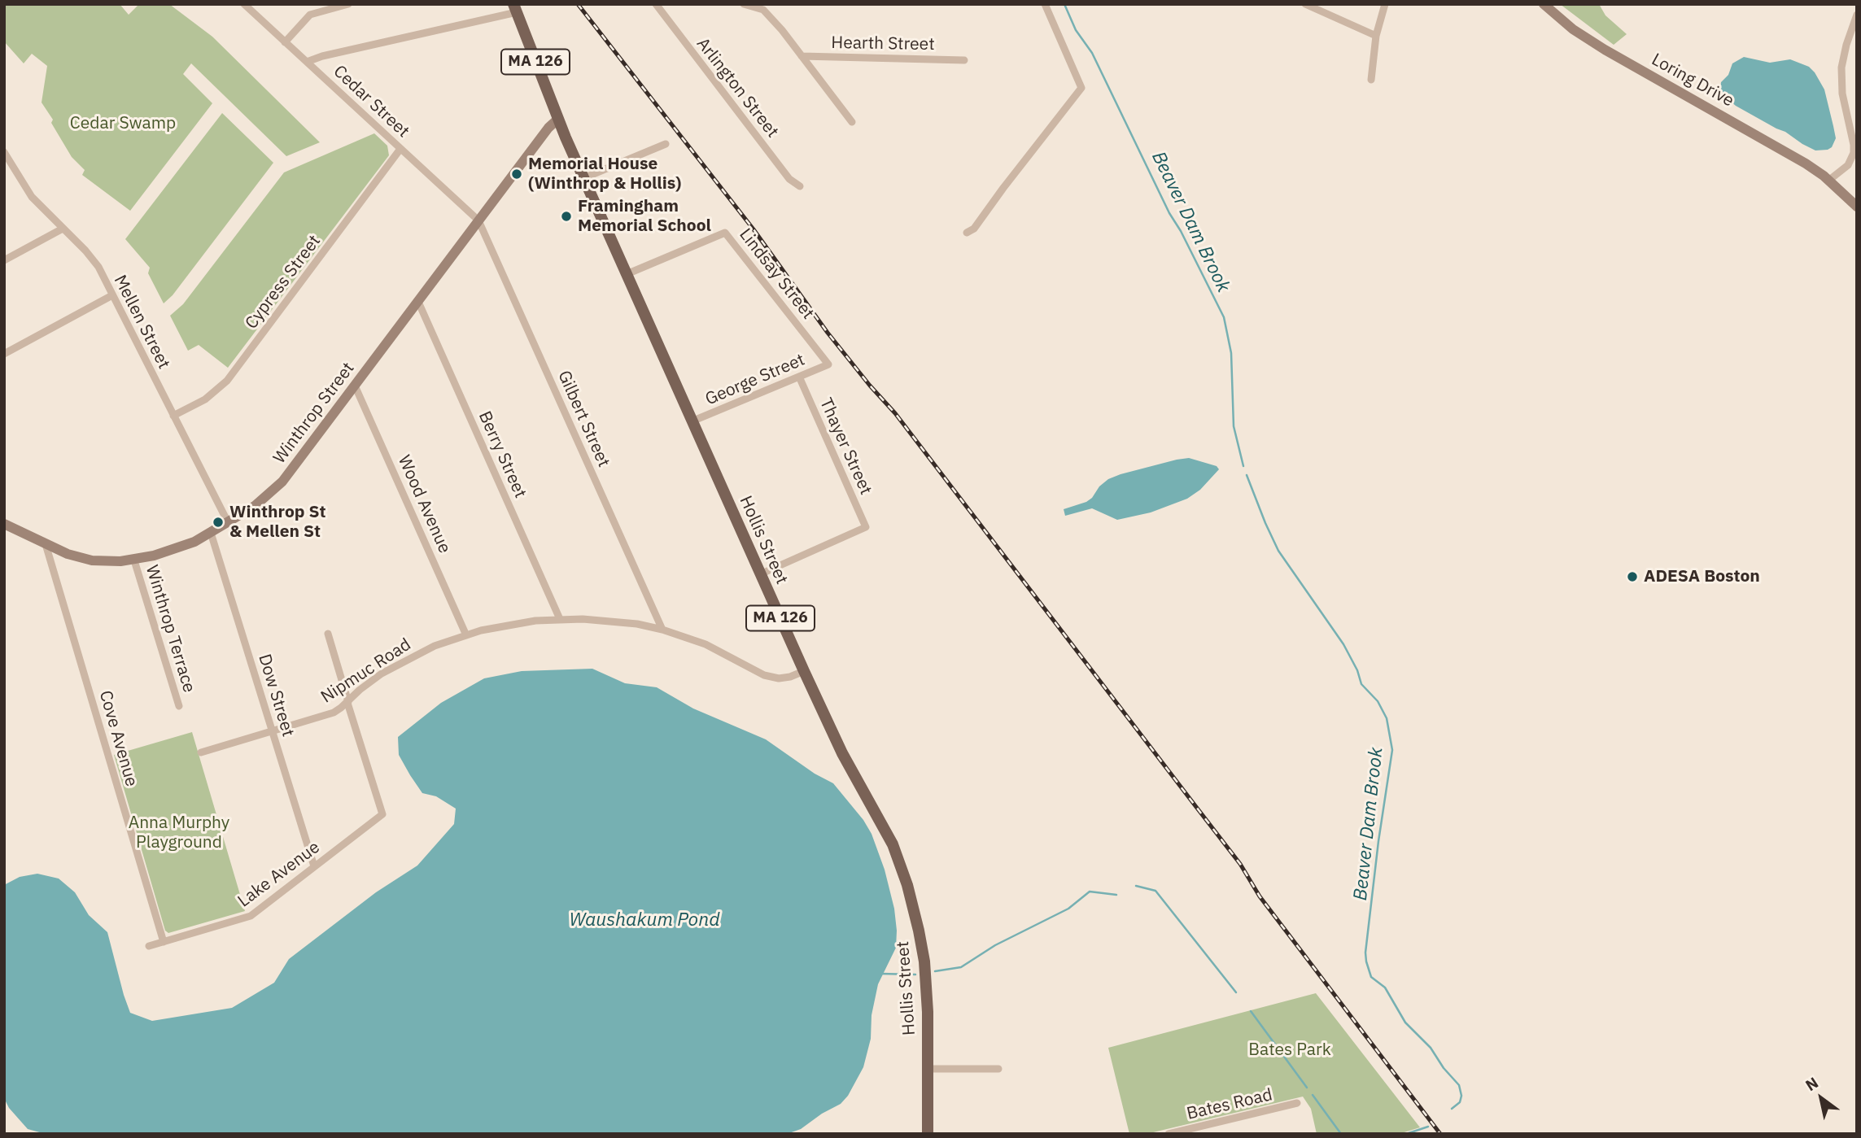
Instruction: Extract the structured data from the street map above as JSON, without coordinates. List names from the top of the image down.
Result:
{
  "streets": {
    "main road": ["MA 126", "Hollis Street"],
    "street": [
      "Hearth Street",
      "Loring Drive",
      "Arlington Street",
      "Cedar Street",
      "Lindsay Street",
      "Cypress Street",
      "Mellen Street",
      "George Street",
      "Winthrop Street",
      "Gilbert Street",
      "Thayer Street",
      "Berry Street",
      "Wood Avenue",
      "Winthrop Terrace",
      "Nipmuc Road",
      "Dow Street",
      "Cove Avenue",
      "Lake Avenue",
      "Bates Road"
    ]
  },
  "crossings": [
    ["Cedar Street", "Cypress Street"],
    ["Cedar Street", "Winthrop Street"],
    ["Cedar Street", "Gilbert Street"],
    ["Lindsay Street", "George Street"],
    ["Lindsay Street", "Hollis Street"],
    ["Cypress Street", "Mellen Street"],
    ["Mellen Street", "Winthrop Street"],
    ["George Street", "Thayer Street"],
    ["George Street", "Hollis Street"],
    ["Winthrop Street", "Gilbert Street"],
    ["Winthrop Street", "Berry Street"],
    ["Winthrop Street", "Wood Avenue"],
    ["Winthrop Street", "Hollis Street"],
    ["Winthrop Street", "Winthrop Terrace"],
    ["Winthrop Street", "Dow Street"],
    ["Winthrop Street", "Cove Avenue"],
    ["Gilbert Street", "Nipmuc Road"],
    ["Thayer Street", "Hollis Street"],
    ["Berry Street", "Nipmuc Road"],
    ["Wood Avenue", "Nipmuc Road"],
    ["Hollis Street", "Nipmuc Road"],
    ["Nipmuc Road", "Dow Street"],
    ["Nipmuc Road", "Lake Avenue"],
    ["Dow Street", "Lake Avenue"],
    ["Cove Avenue", "Lake Avenue"]
  ],
  "water": ["Beaver Dam Brook", "Waushakum Pond"],
  "parks": ["Cedar Swamp", "Anna Murphy Playground", "Bates Park"],
  "places": [
    "Memorial House (Winthrop & Hollis)",
    "Framingham Memorial School",
    "Winthrop St & Mellen St",
    "ADESA Boston"
  ],
  "north": "top left"
}
